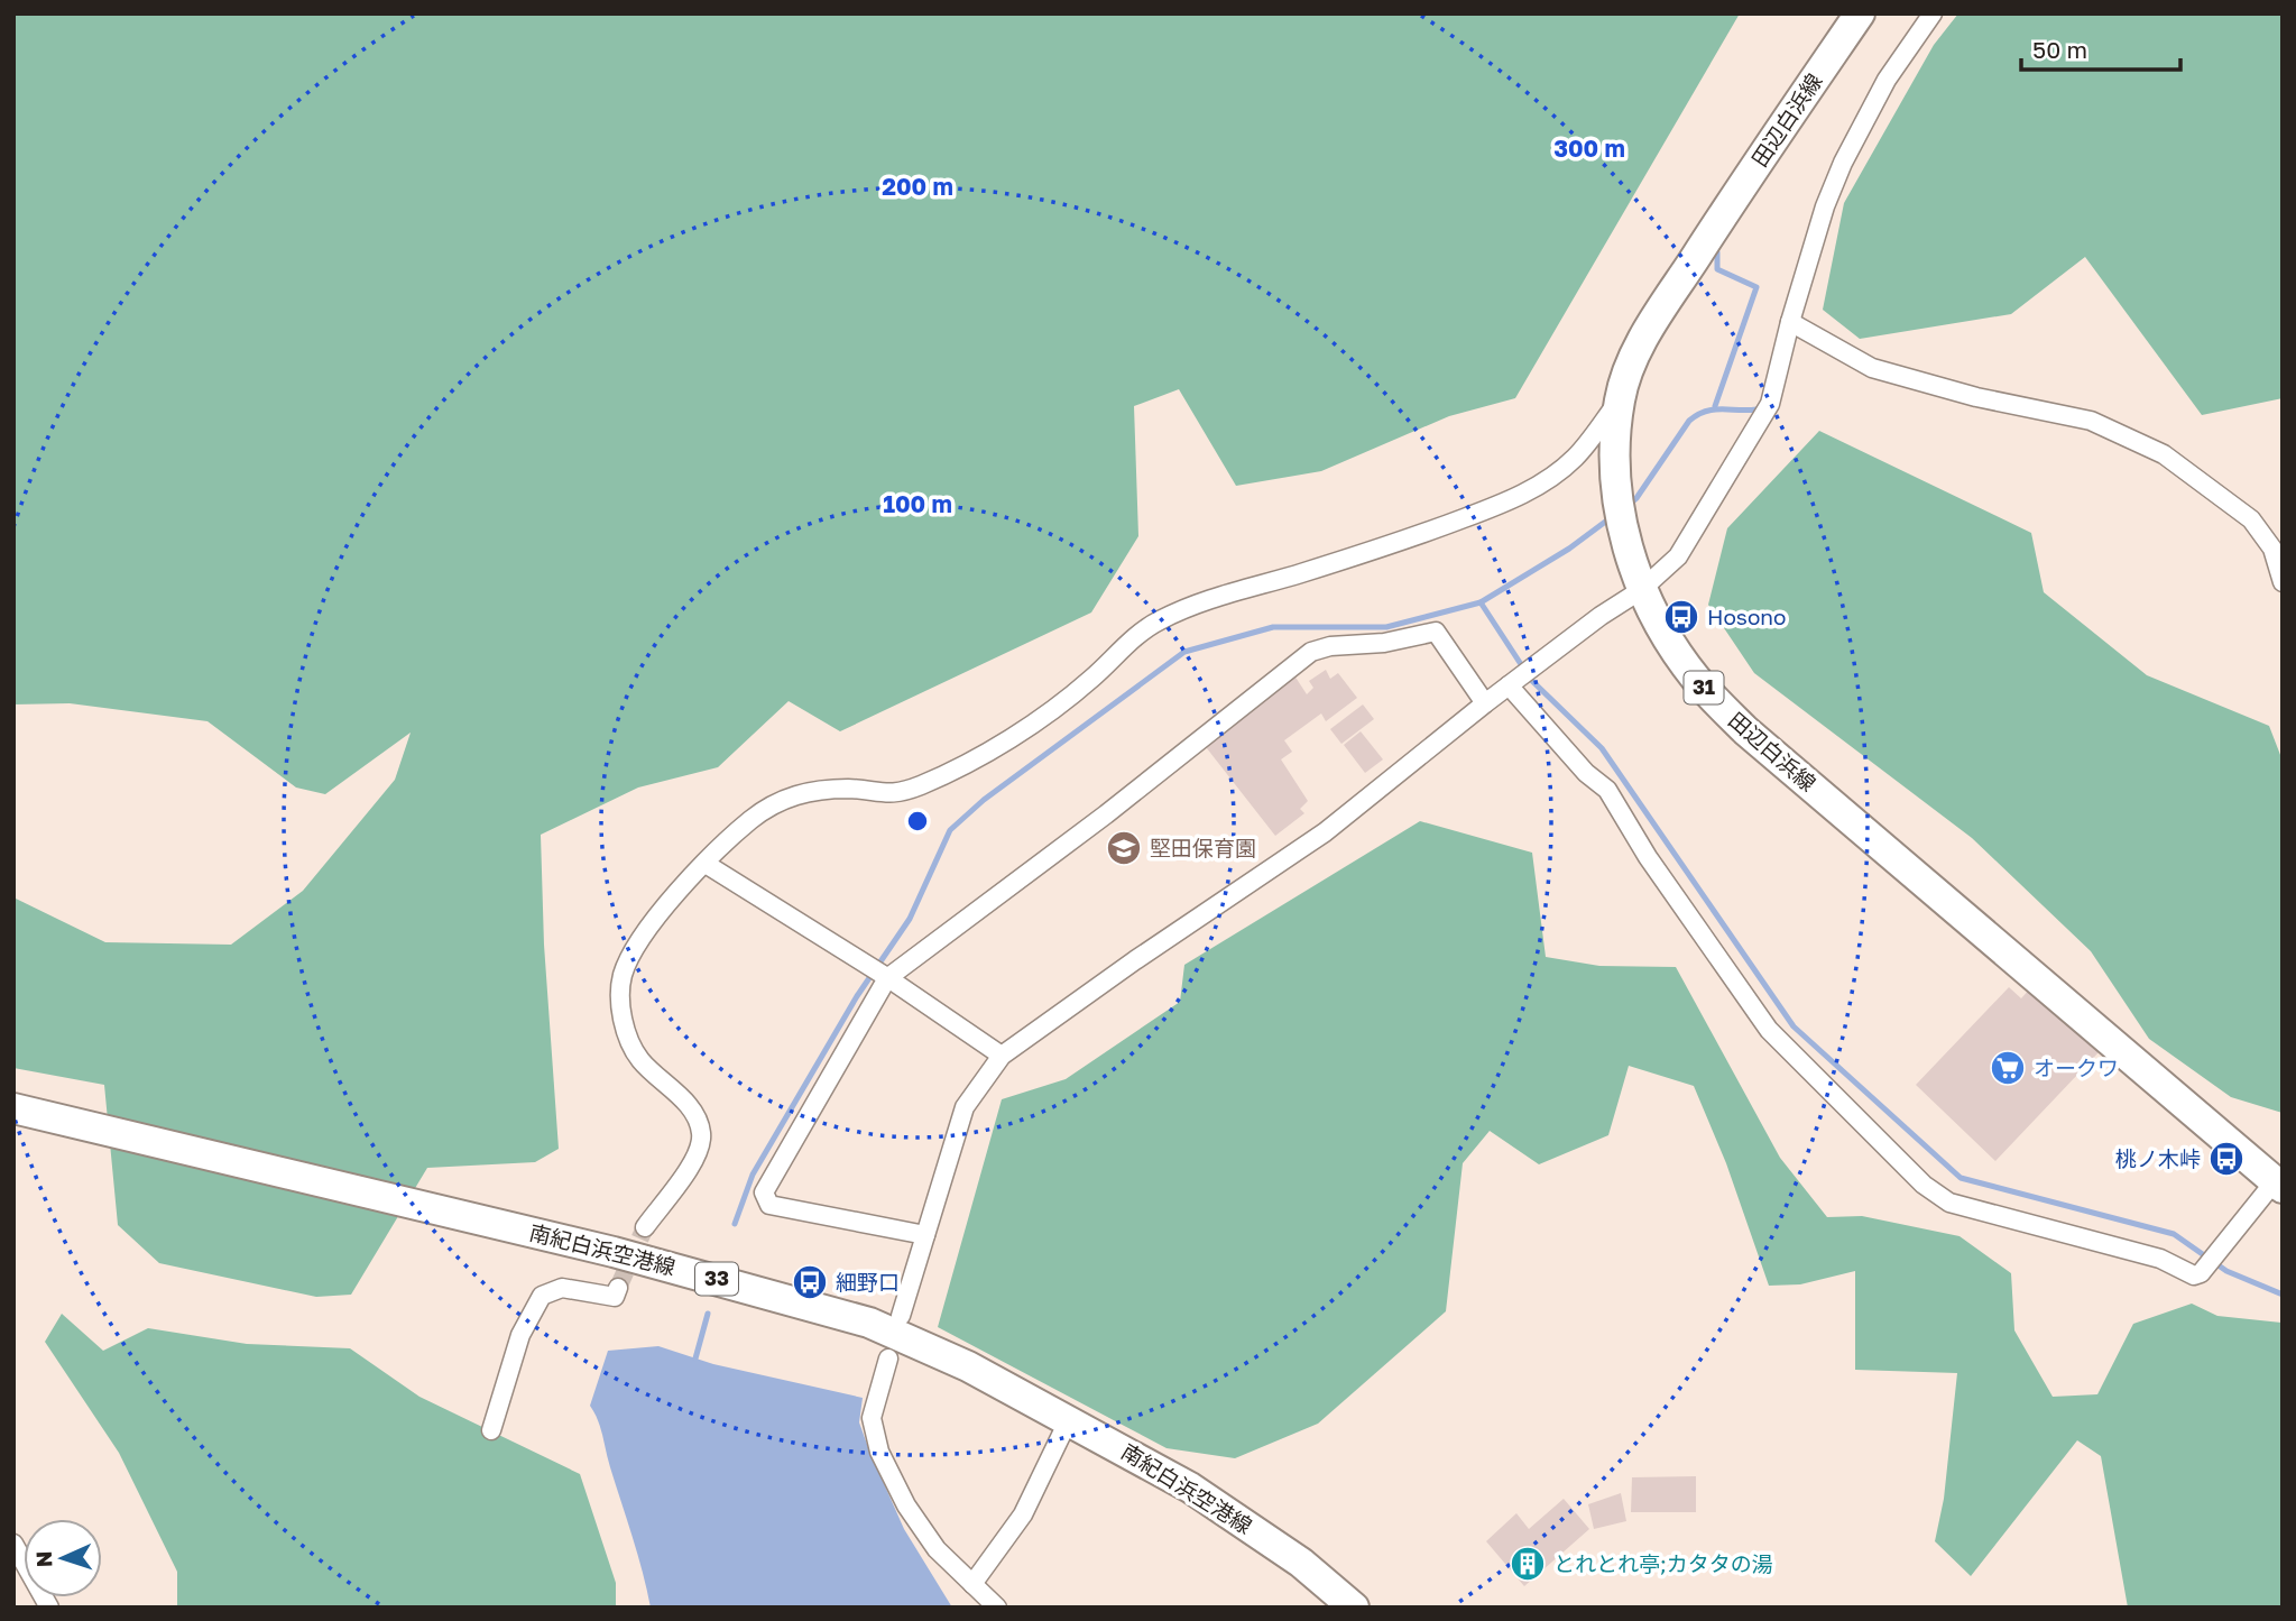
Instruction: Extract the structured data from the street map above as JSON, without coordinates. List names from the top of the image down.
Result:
{
  "streets": {
    "main road": [
      "田辺白浜線",
      "31",
      "南紀白浜空港線",
      "33"
    ]
  },
  "places": {
    "bus stop": ["Hosono", "桃ノ木峠", "細野口"],
    "school or university": ["堅田保育園"],
    "supermarket": ["オークワ"],
    "building": ["とれとれ亭;カタタの湯"]
  },
  "scale_bar": "50 m",
  "north": "left",
  "rings": ["300 m", "200 m", "100 m"]
}
